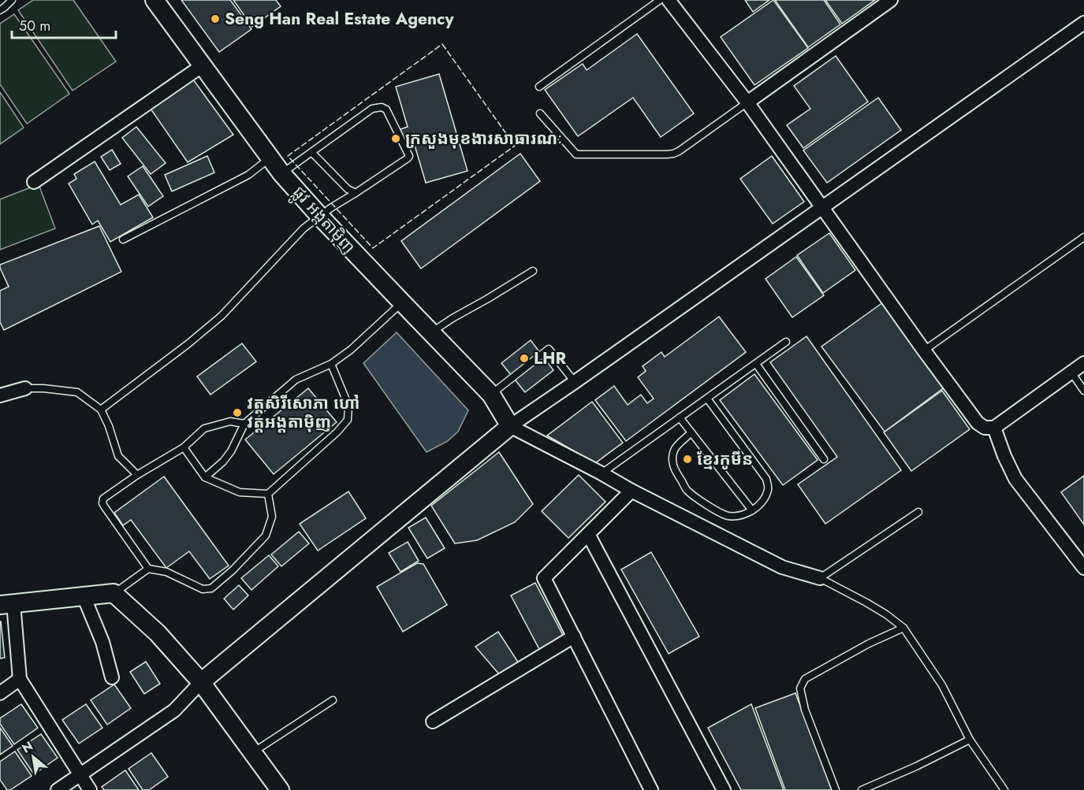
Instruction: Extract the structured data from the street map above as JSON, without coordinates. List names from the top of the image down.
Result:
{
  "streets": {
    "street": ["ផ្លូវ អង្តតាម៉ិញ"]
  },
  "places": [
    "Seng Han Real Estate Agency",
    "ក្រសួងមុខងារសាធារណៈ",
    "LHR",
    "វត្តសិរីសោភា ហៅ វត្តអង្តតាម៉ិញ",
    "ខ្មែរកូមីន"
  ],
  "scale_bar": "50 m",
  "north": "top left"
}
